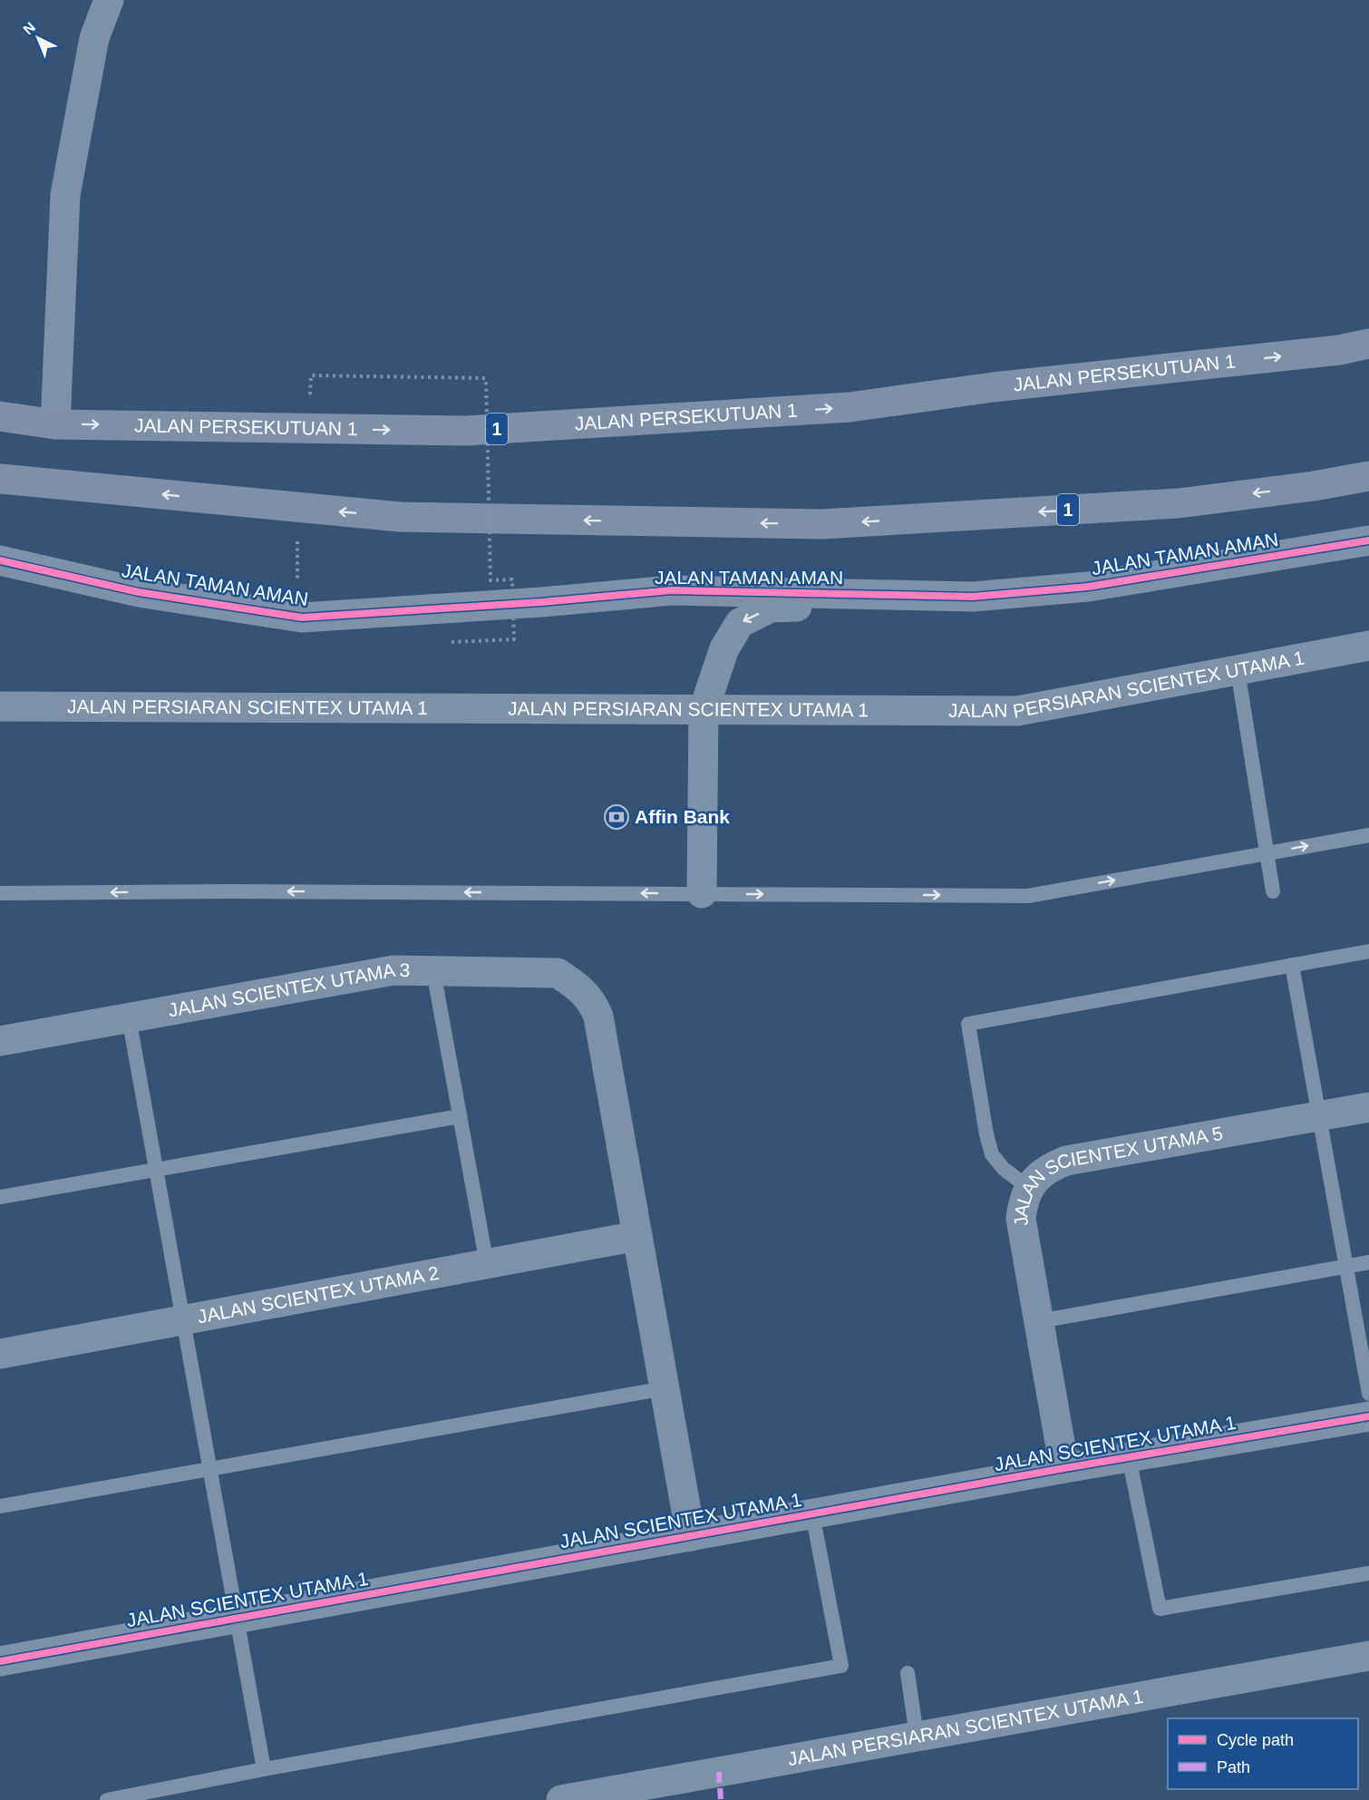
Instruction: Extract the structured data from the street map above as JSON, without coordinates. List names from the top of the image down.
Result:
{
  "streets": {
    "highway": ["JALAN PERSEKUTUAN 1", "1"],
    "street": [
      "JALAN TAMAN AMAN",
      "JALAN PERSIARAN SCIENTEX UTAMA 1",
      "JALAN SCIENTEX UTAMA 3",
      "JALAN SCIENTEX UTAMA 5",
      "JALAN SCIENTEX UTAMA 2",
      "JALAN SCIENTEX UTAMA 1"
    ]
  },
  "crossings": [
    ["JALAN SCIENTEX UTAMA 3", "JALAN SCIENTEX UTAMA 2"],
    ["JALAN SCIENTEX UTAMA 5", "JALAN SCIENTEX UTAMA 1"]
  ],
  "places": {
    "bank": ["Affin Bank"]
  },
  "legend": ["Cycle path", "Path"],
  "north": "top left"
}
